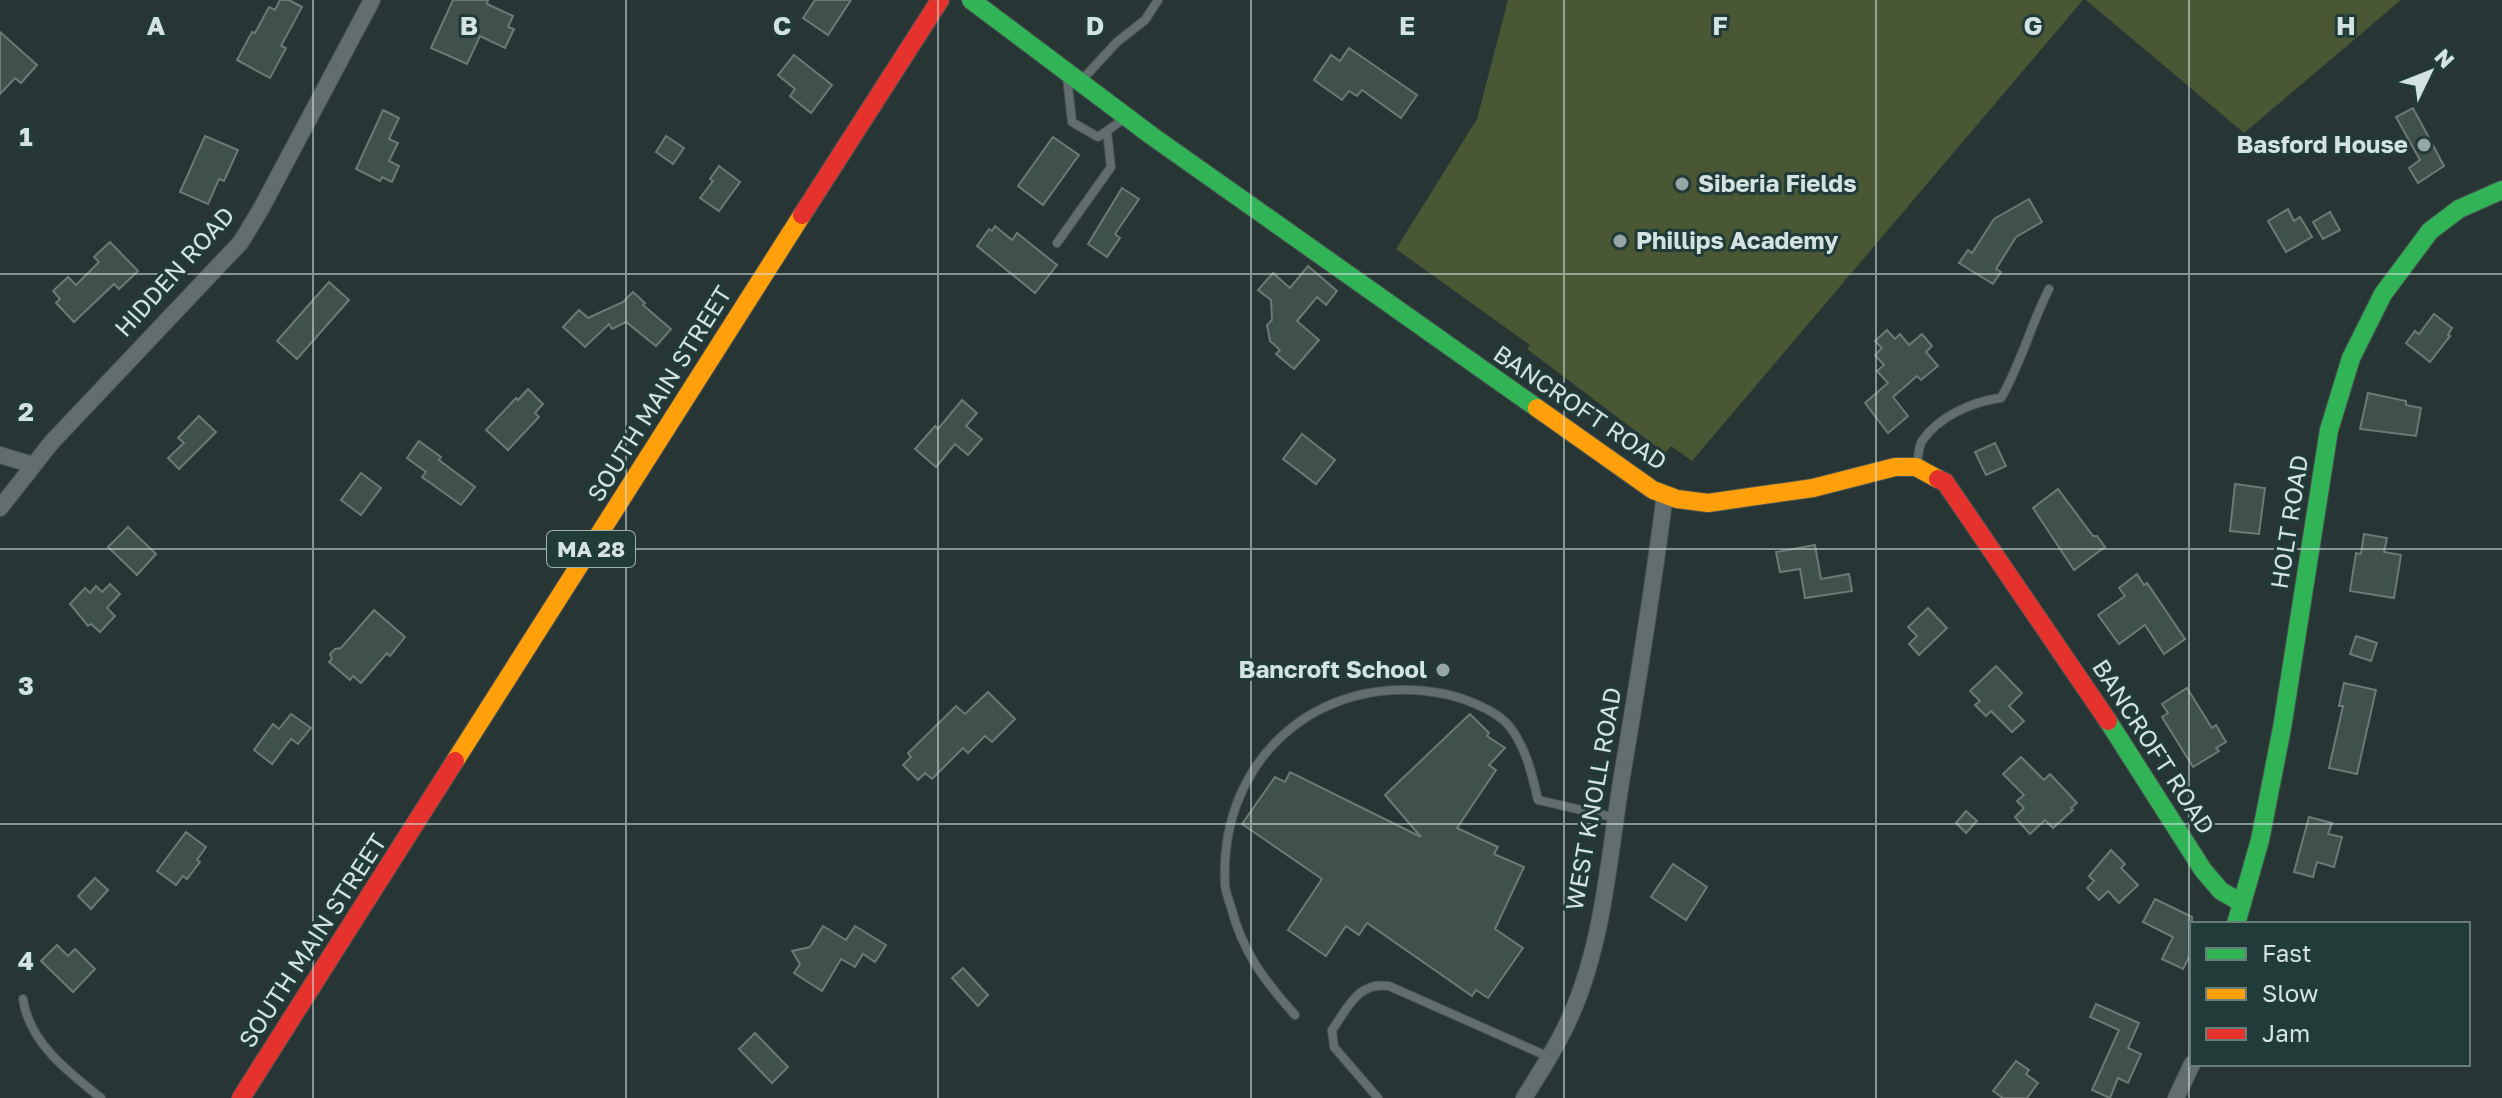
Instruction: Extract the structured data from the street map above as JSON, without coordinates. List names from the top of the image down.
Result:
{
  "streets": {
    "street": [
      "HIDDEN ROAD",
      "SOUTH MAIN STREET",
      "BANCROFT ROAD",
      "HOLT ROAD",
      "MA 28",
      "WEST KNOLL ROAD"
    ]
  },
  "crossings": [
    ["BANCROFT ROAD", "HOLT ROAD"],
    ["BANCROFT ROAD", "WEST KNOLL ROAD"]
  ],
  "places": [
    "Basford House",
    "Siberia Fields",
    "Phillips Academy",
    "Bancroft School"
  ],
  "legend": ["Fast", "Slow", "Jam"],
  "north": "top right",
  "grid": {
    "columns": [
      "A",
      "B",
      "C",
      "D",
      "E",
      "F",
      "G",
      "H"
    ],
    "rows": [
      "1",
      "2",
      "3",
      "4"
    ]
  }
}
